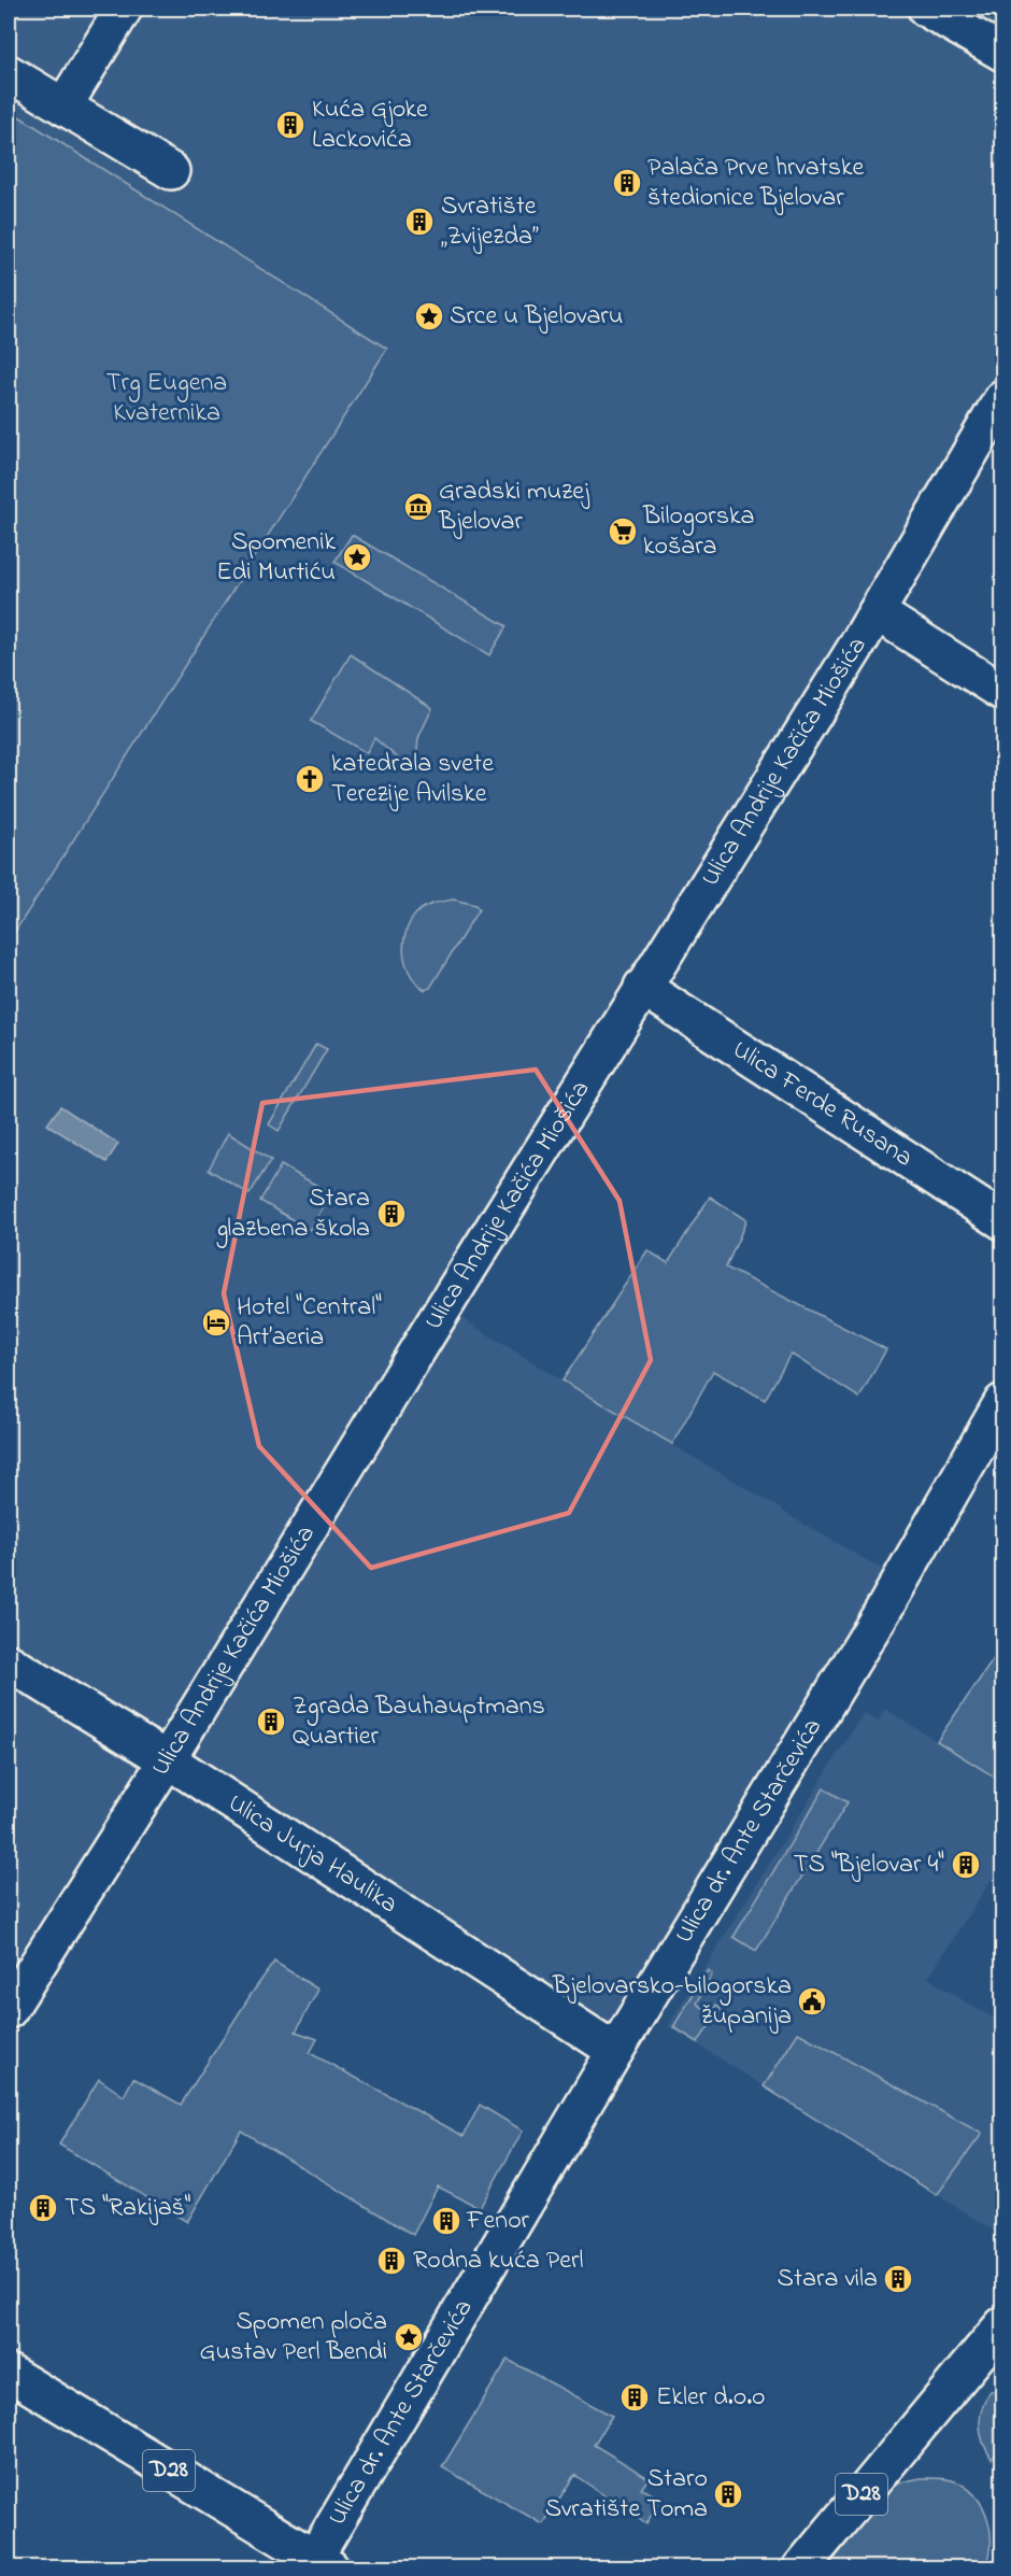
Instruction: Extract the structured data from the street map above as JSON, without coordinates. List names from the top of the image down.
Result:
{
  "streets": {
    "street": [
      "Ulica Andrije Kačića Miošića",
      "Ulica Ferde Rusana",
      "Ulica dr. Ante Starčevića",
      "Ulica Jurja Haulika",
      "D28"
    ]
  },
  "crossings": [
    ["Ulica Andrije Kačića Miošića", "Ulica Ferde Rusana"],
    ["Ulica Andrije Kačića Miošića", "Ulica Jurja Haulika"],
    ["Ulica dr. Ante Starčevića", "Ulica Jurja Haulika"],
    ["Ulica dr. Ante Starčevića", "D28"]
  ],
  "parks": ["Trg Eugena Kvaternika"],
  "places": {
    "building": [
      "Kuća Gjoke Lackovića",
      "Palača Prve hrvatske štedionice Bjelovar",
      "Svratište „Zvijezda”",
      "Stara glazbena škola",
      "Zgrada Bauhauptmans Quartier",
      "TS \"Bjelovar 4\"",
      "TS \"Rakijaš\"",
      "Fenor",
      "Rodna kuća Perl",
      "Stara vila",
      "Ekler d.o.o",
      "Staro Svratište Toma"
    ],
    "place": ["Srce u Bjelovaru", "Spomenik Edi Murtiću", "Spomen ploča Gustav Perl Bendi"],
    "museum": ["Gradski muzej Bjelovar"],
    "supermarket": ["Bilogorska košara"],
    "church": ["katedrala svete Terezije Avilske"],
    "hotel": ["Hotel \"Central\" Art’aeria"],
    "public building": ["Bjelovarsko-bilogorska županija"]
  }
}
